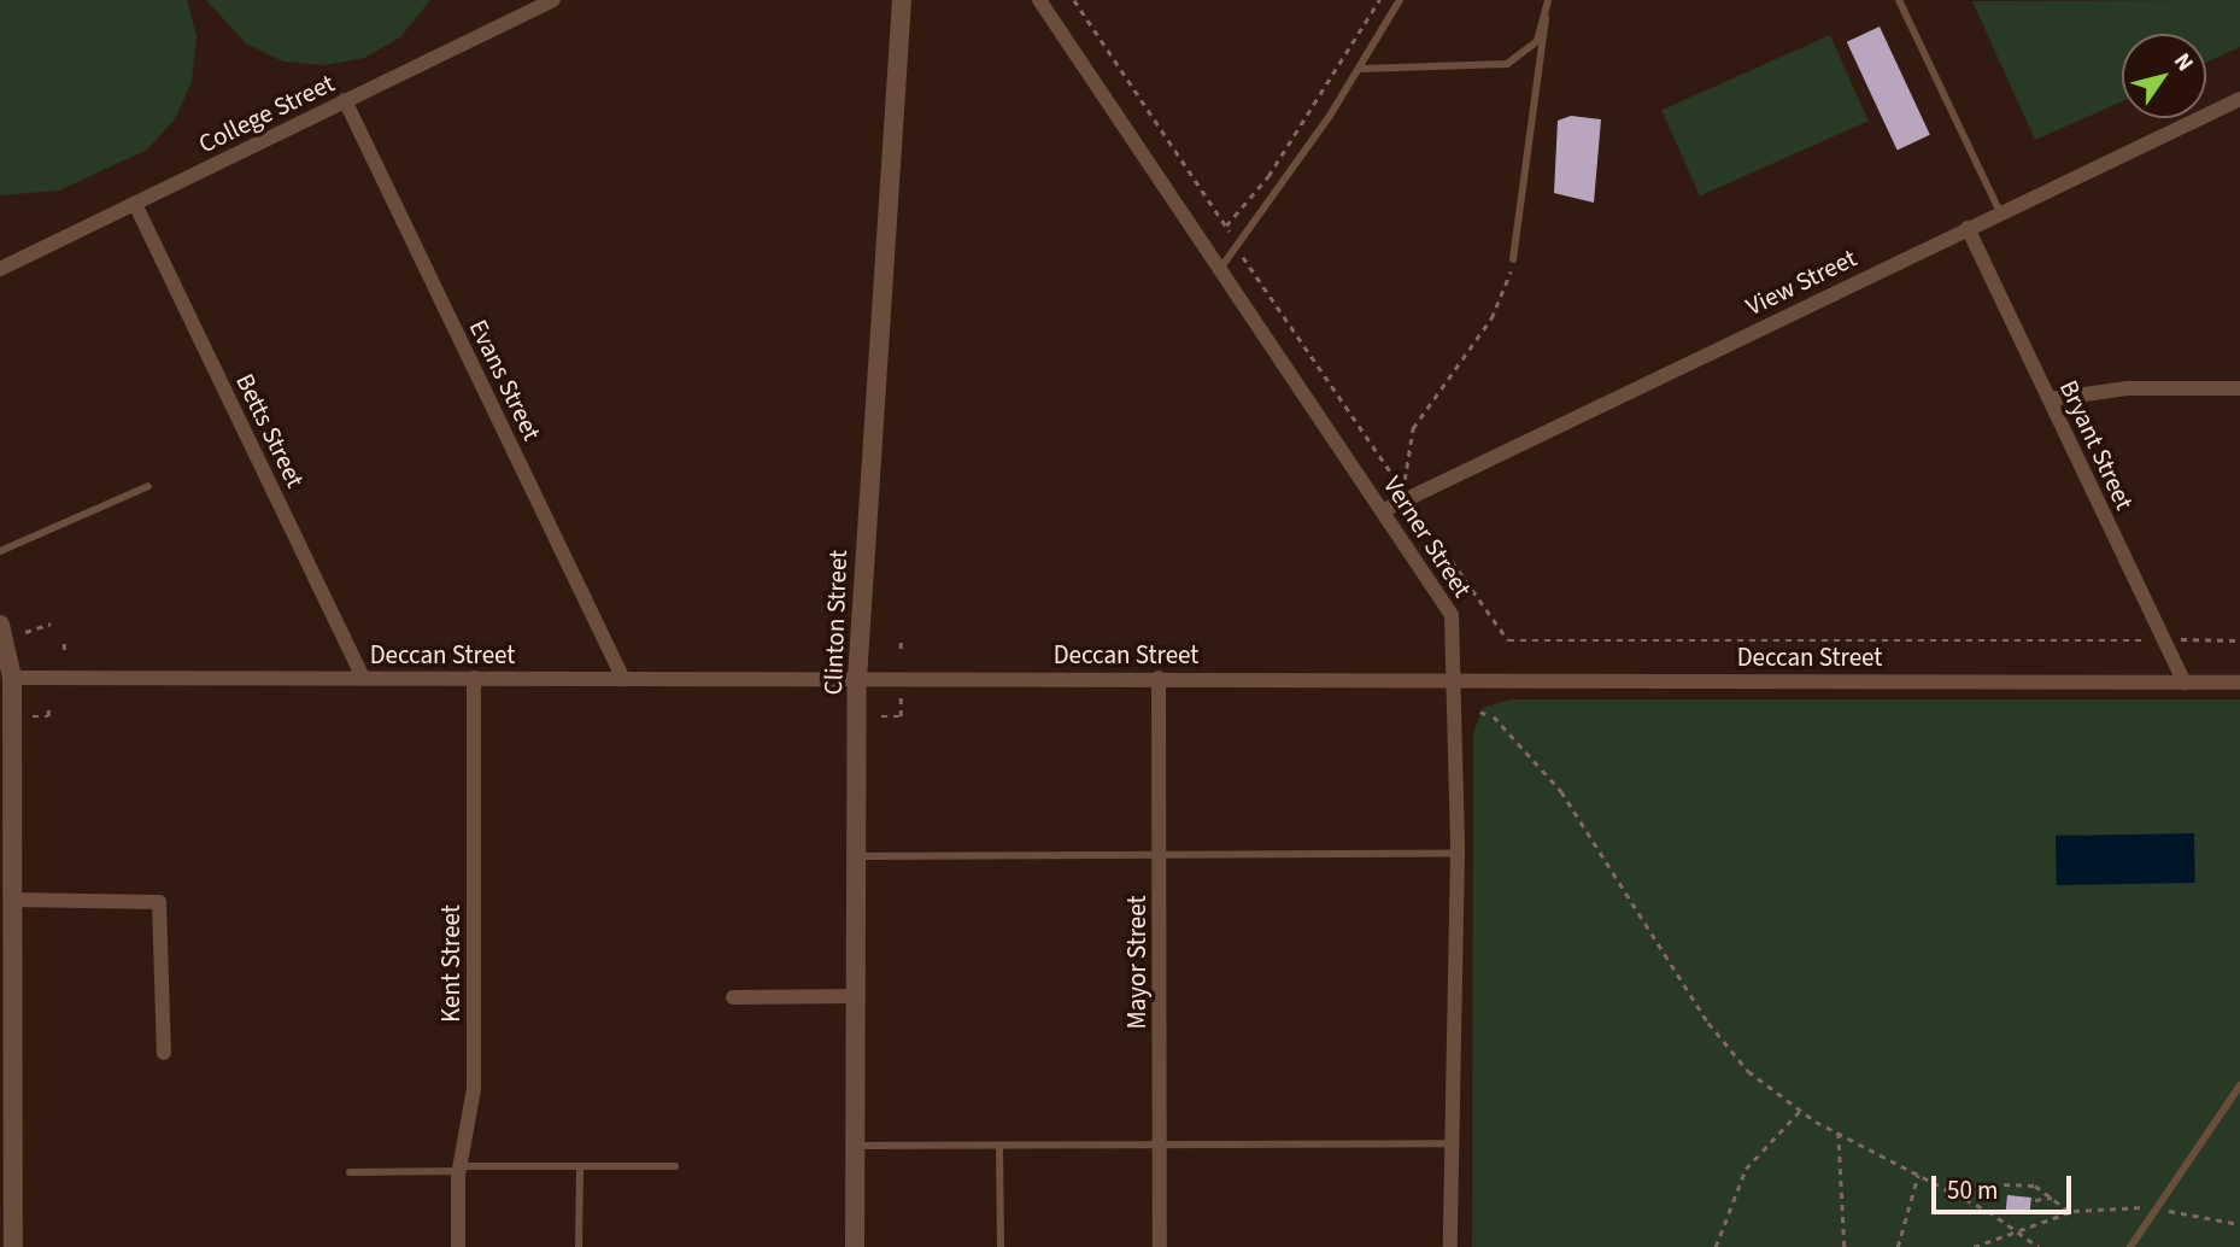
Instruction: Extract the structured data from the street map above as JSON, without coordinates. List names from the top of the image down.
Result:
{
  "streets": {
    "street": [
      "College Street",
      "View Street",
      "Evans Street",
      "Betts Street",
      "Bryant Street",
      "Verner Street",
      "Clinton Street",
      "Deccan Street",
      "Mayor Street",
      "Kent Street"
    ]
  },
  "crossings": [
    ["College Street", "Evans Street"],
    ["College Street", "Betts Street"],
    ["View Street", "Bryant Street"],
    ["View Street", "Verner Street"],
    ["Evans Street", "Deccan Street"],
    ["Betts Street", "Deccan Street"],
    ["Bryant Street", "Deccan Street"],
    ["Verner Street", "Deccan Street"],
    ["Clinton Street", "Deccan Street"],
    ["Deccan Street", "Mayor Street"],
    ["Deccan Street", "Kent Street"]
  ],
  "scale_bar": "50 m",
  "north": "top right"
}
